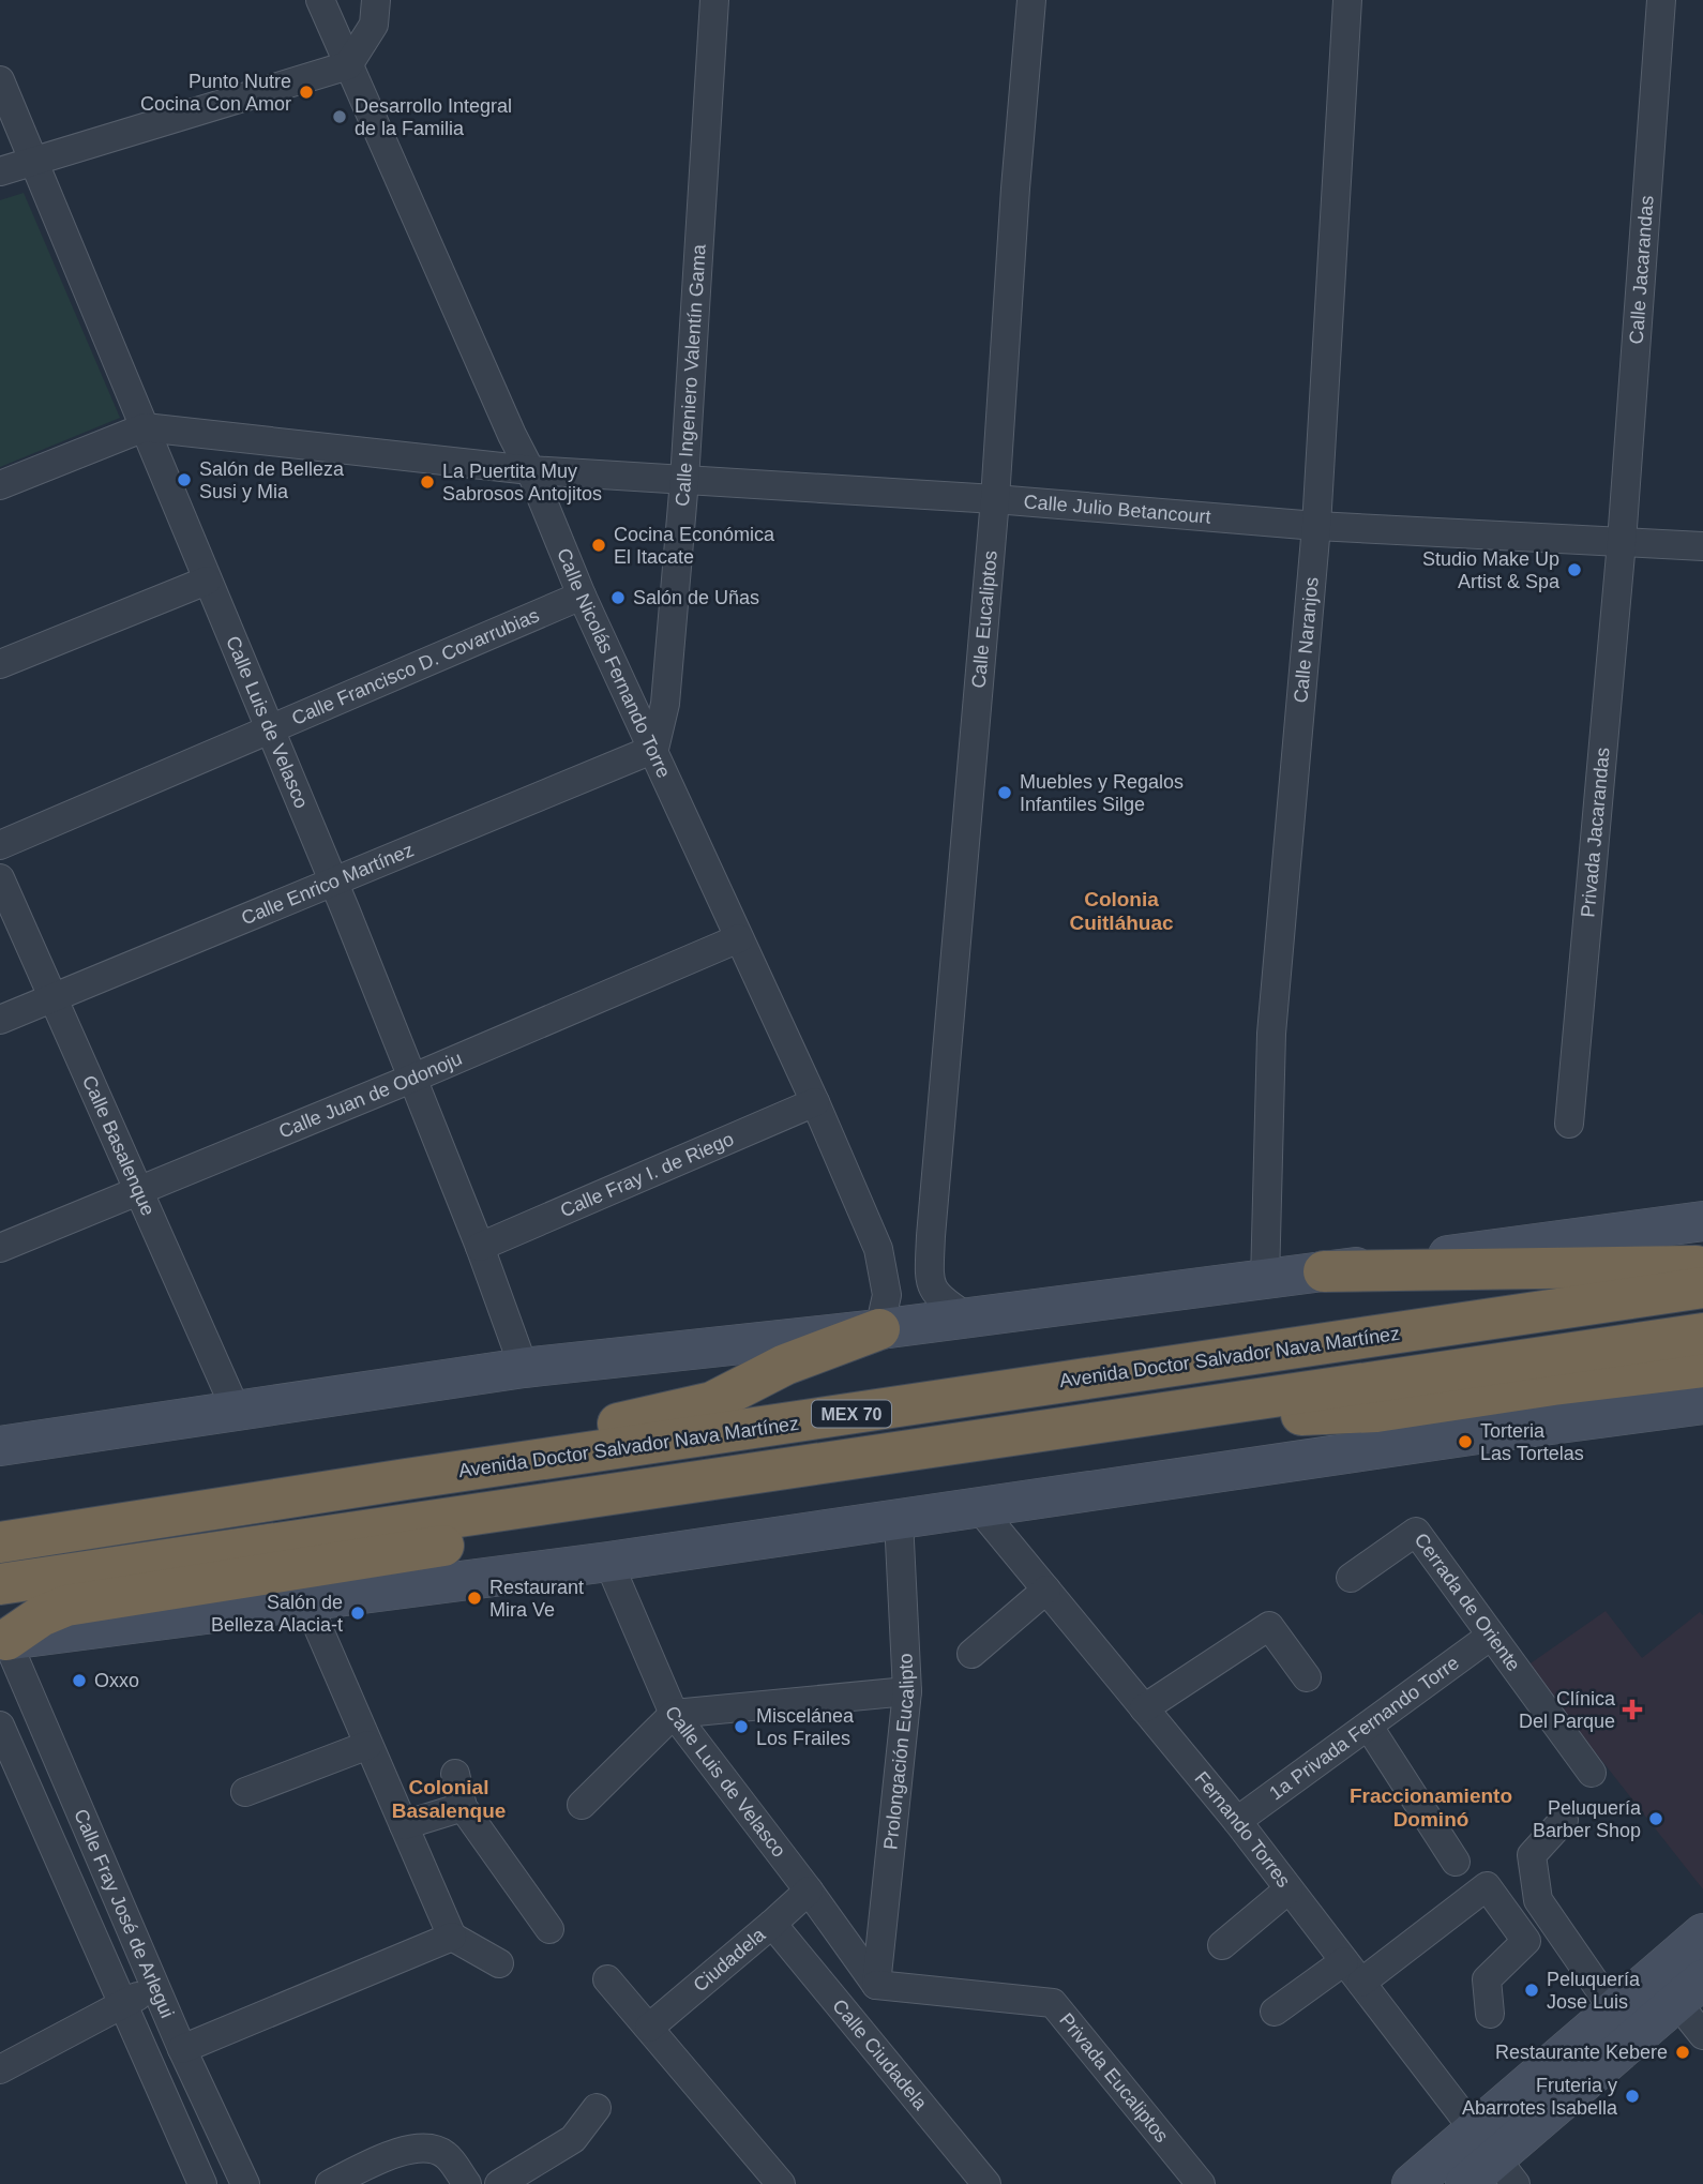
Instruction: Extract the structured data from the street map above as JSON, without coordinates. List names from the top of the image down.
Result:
{
  "streets": {
    "highway": ["Avenida Doctor Salvador Nava Martínez", "MEX 70"],
    "street": [
      "Calle Jacarandas",
      "Calle Ingeniero Valentín Gama",
      "Calle Julio Betancourt",
      "Calle Eucaliptos",
      "Calle Naranjos",
      "Calle Nicolás Fernando Torre",
      "Calle Francisco D. Covarrubias",
      "Calle Luis de Velasco",
      "Privada Jacarandas",
      "Calle Enrico Martínez",
      "Calle Juan de Odonoju",
      "Calle Basalenque",
      "Calle Fray I. de Riego",
      "Cerrada de Oriente",
      "1a Privada Fernando Torre",
      "Prolongación Eucalipto",
      "Fernando Torres",
      "Calle Fray José de Arlegui",
      "Ciudadela",
      "Calle Ciudadela",
      "Privada Eucaliptos"
    ]
  },
  "crossings": [
    ["Calle Jacarandas", "Calle Julio Betancourt"],
    ["Calle Jacarandas", "Privada Jacarandas"],
    ["Calle Ingeniero Valentín Gama", "Calle Julio Betancourt"],
    ["Calle Ingeniero Valentín Gama", "Calle Nicolás Fernando Torre"],
    ["Calle Ingeniero Valentín Gama", "Calle Enrico Martínez"],
    ["Calle Julio Betancourt", "Calle Eucaliptos"],
    ["Calle Julio Betancourt", "Calle Naranjos"],
    ["Calle Julio Betancourt", "Calle Nicolás Fernando Torre"],
    ["Calle Julio Betancourt", "Calle Luis de Velasco"],
    ["Calle Julio Betancourt", "Privada Jacarandas"],
    ["Calle Nicolás Fernando Torre", "Calle Francisco D. Covarrubias"],
    ["Calle Nicolás Fernando Torre", "Calle Enrico Martínez"],
    ["Calle Nicolás Fernando Torre", "Calle Juan de Odonoju"],
    ["Calle Nicolás Fernando Torre", "Calle Fray I. de Riego"],
    ["Calle Francisco D. Covarrubias", "Calle Luis de Velasco"],
    ["Calle Luis de Velasco", "Calle Enrico Martínez"],
    ["Calle Luis de Velasco", "Calle Juan de Odonoju"],
    ["Calle Luis de Velasco", "Calle Fray I. de Riego"],
    ["Calle Luis de Velasco", "Prolongación Eucalipto"],
    ["Calle Luis de Velasco", "Ciudadela"],
    ["Calle Luis de Velasco", "Privada Eucaliptos"],
    ["Calle Enrico Martínez", "Calle Basalenque"],
    ["Calle Juan de Odonoju", "Calle Basalenque"],
    ["Cerrada de Oriente", "1a Privada Fernando Torre"],
    ["1a Privada Fernando Torre", "Fernando Torres"],
    ["Prolongación Eucalipto", "Privada Eucaliptos"],
    ["Ciudadela", "Calle Ciudadela"]
  ],
  "districts": ["Colonia Cuitláhuac", "Colonial Basalenque", "Fraccionamiento Dominó"],
  "places": {
    "other": [
      "Punto Nutre Cocina Con Amor",
      "Desarrollo Integral de la Familia",
      "Salón de Belleza Susi y Mia",
      "La Puertita Muy Sabrosos Antojitos",
      "Cocina Económica El Itacate",
      "Studio Make Up Artist & Spa",
      "Salón de Uñas",
      "Muebles y Regalos Infantiles Silge",
      "Torteria Las Tortelas",
      "Restaurant Mira Ve",
      "Salón de Belleza Alacia-t",
      "Oxxo",
      "Miscelánea Los Frailes",
      "Peluquería Barber Shop",
      "Peluquería Jose Luis",
      "Restaurante Kebere",
      "Fruteria y Abarrotes Isabella"
    ],
    "health": ["Clínica Del Parque"]
  }
}
